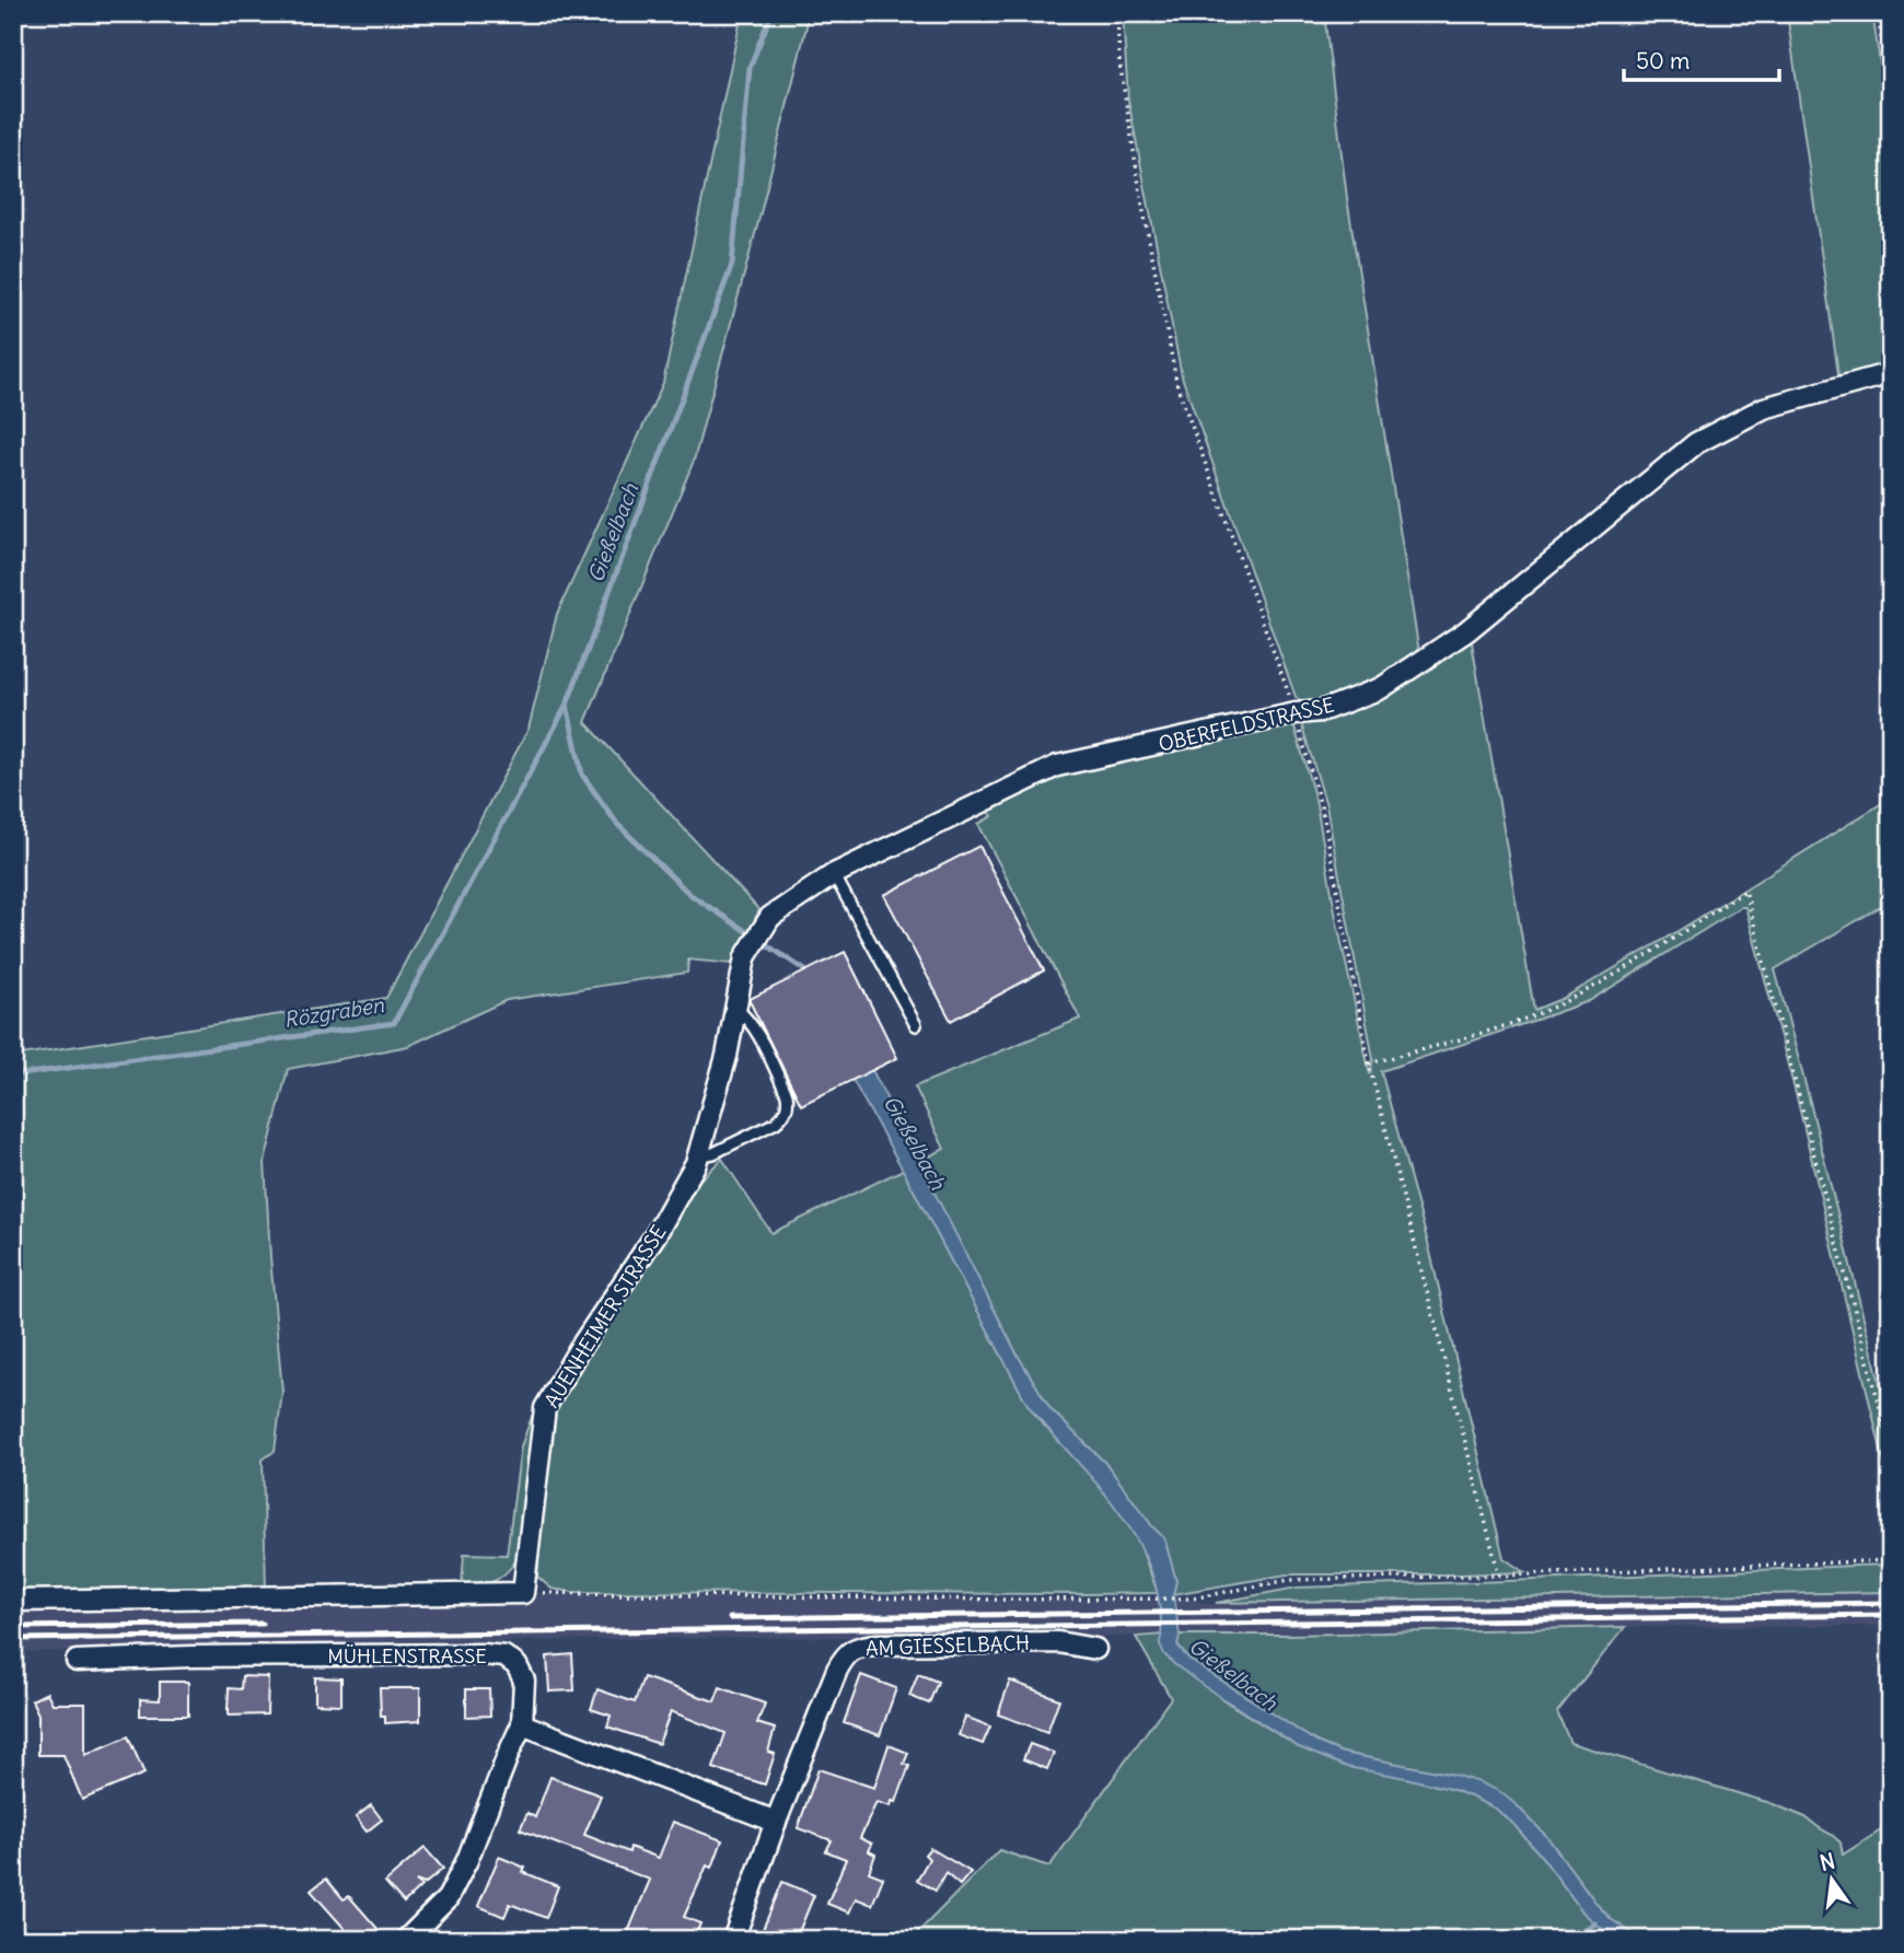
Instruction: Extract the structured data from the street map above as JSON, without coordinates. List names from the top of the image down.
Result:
{
  "streets": {
    "street": [
      "OBERFELDSTRASSE",
      "AUENHEIMER STRASSE",
      "AM GIESSELBACH",
      "MÜHLENSTRASSE"
    ]
  },
  "crossings": [
    ["OBERFELDSTRASSE", "AUENHEIMER STRASSE"]
  ],
  "water": ["Gießelbach", "Rözgraben"],
  "scale_bar": "50 m",
  "north": "top"
}
